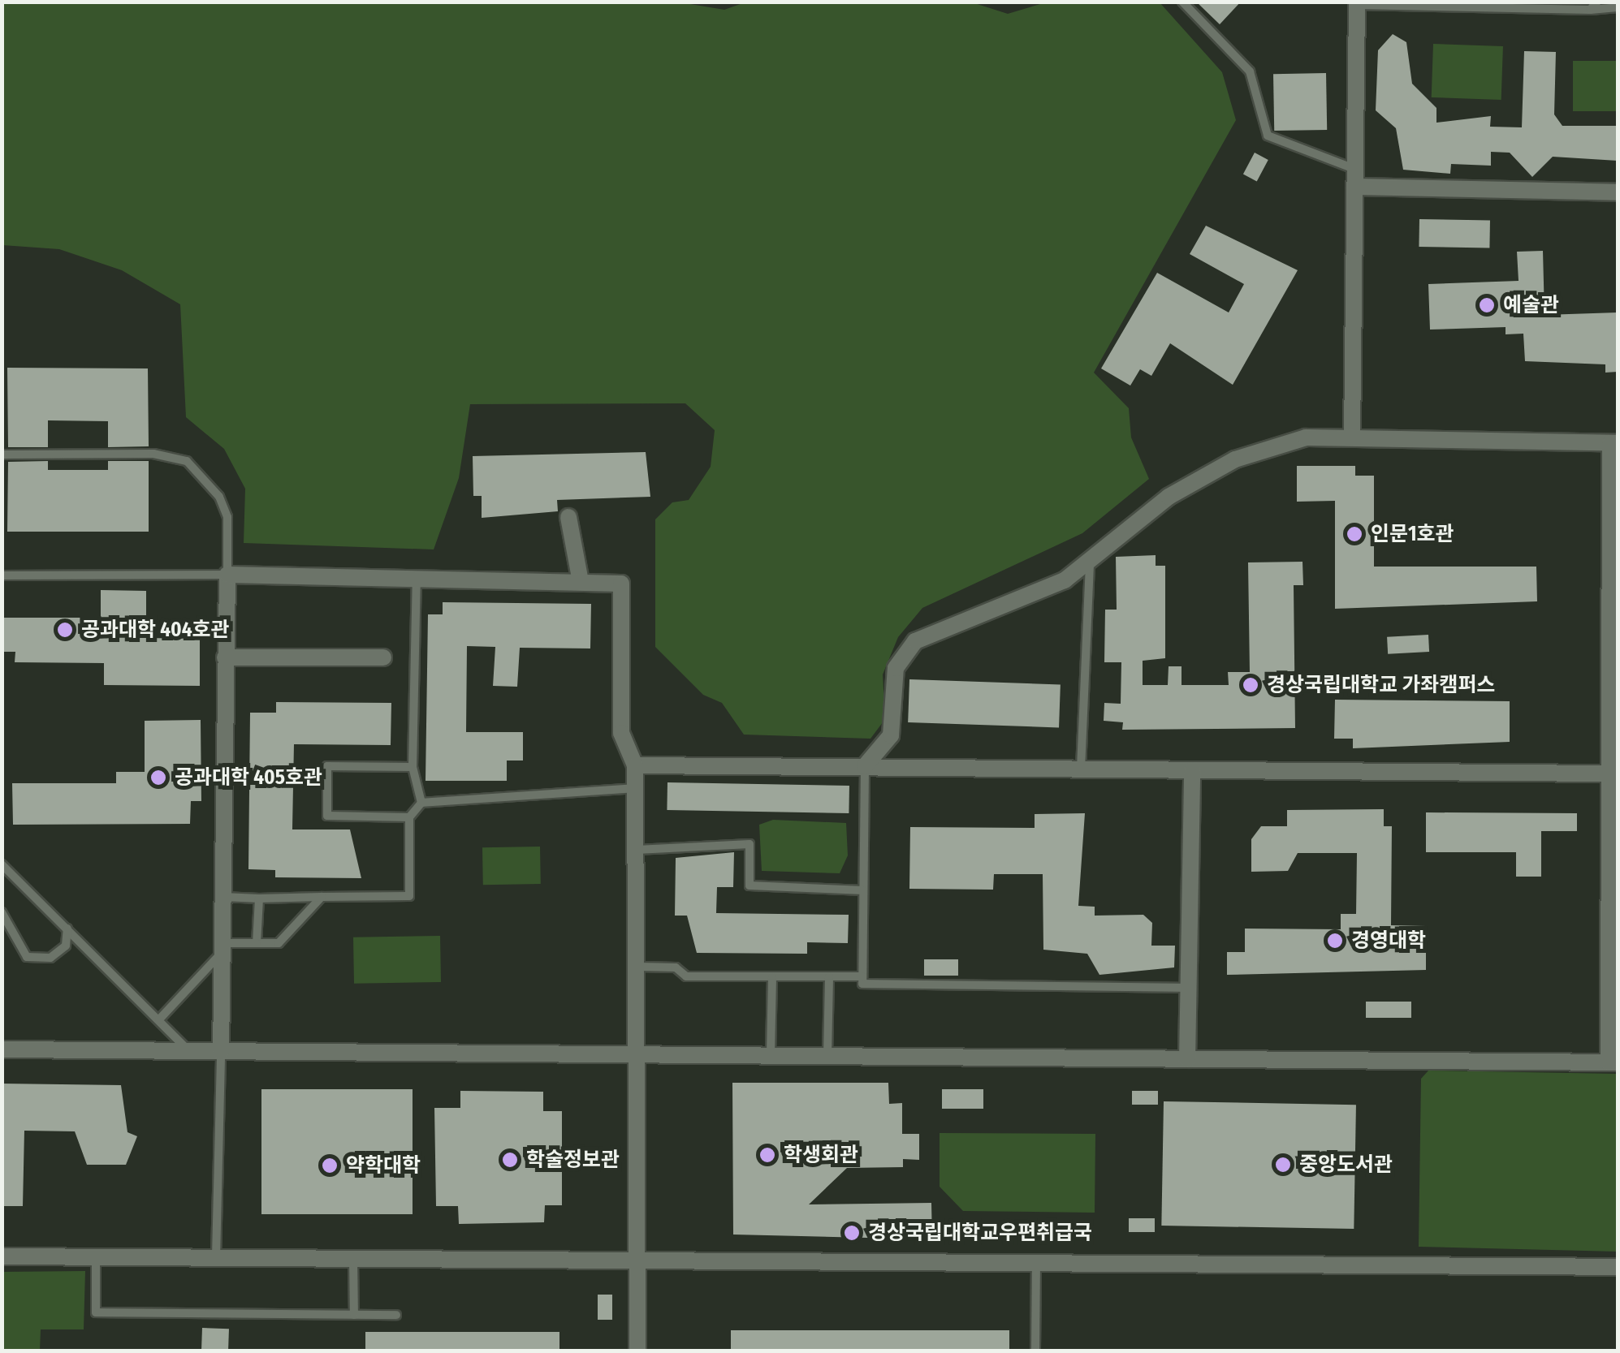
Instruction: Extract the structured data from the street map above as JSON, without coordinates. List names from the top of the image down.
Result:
{
  "places": [
    "예술관",
    "인문1호관",
    "공과대학 404호관",
    "경상국립대학교 가좌캠퍼스",
    "공과대학 405호관",
    "경영대학",
    "학생회관",
    "학술정보관",
    "중앙도서관",
    "약학대학",
    "경상국립대학교우편취급국"
  ]
}
